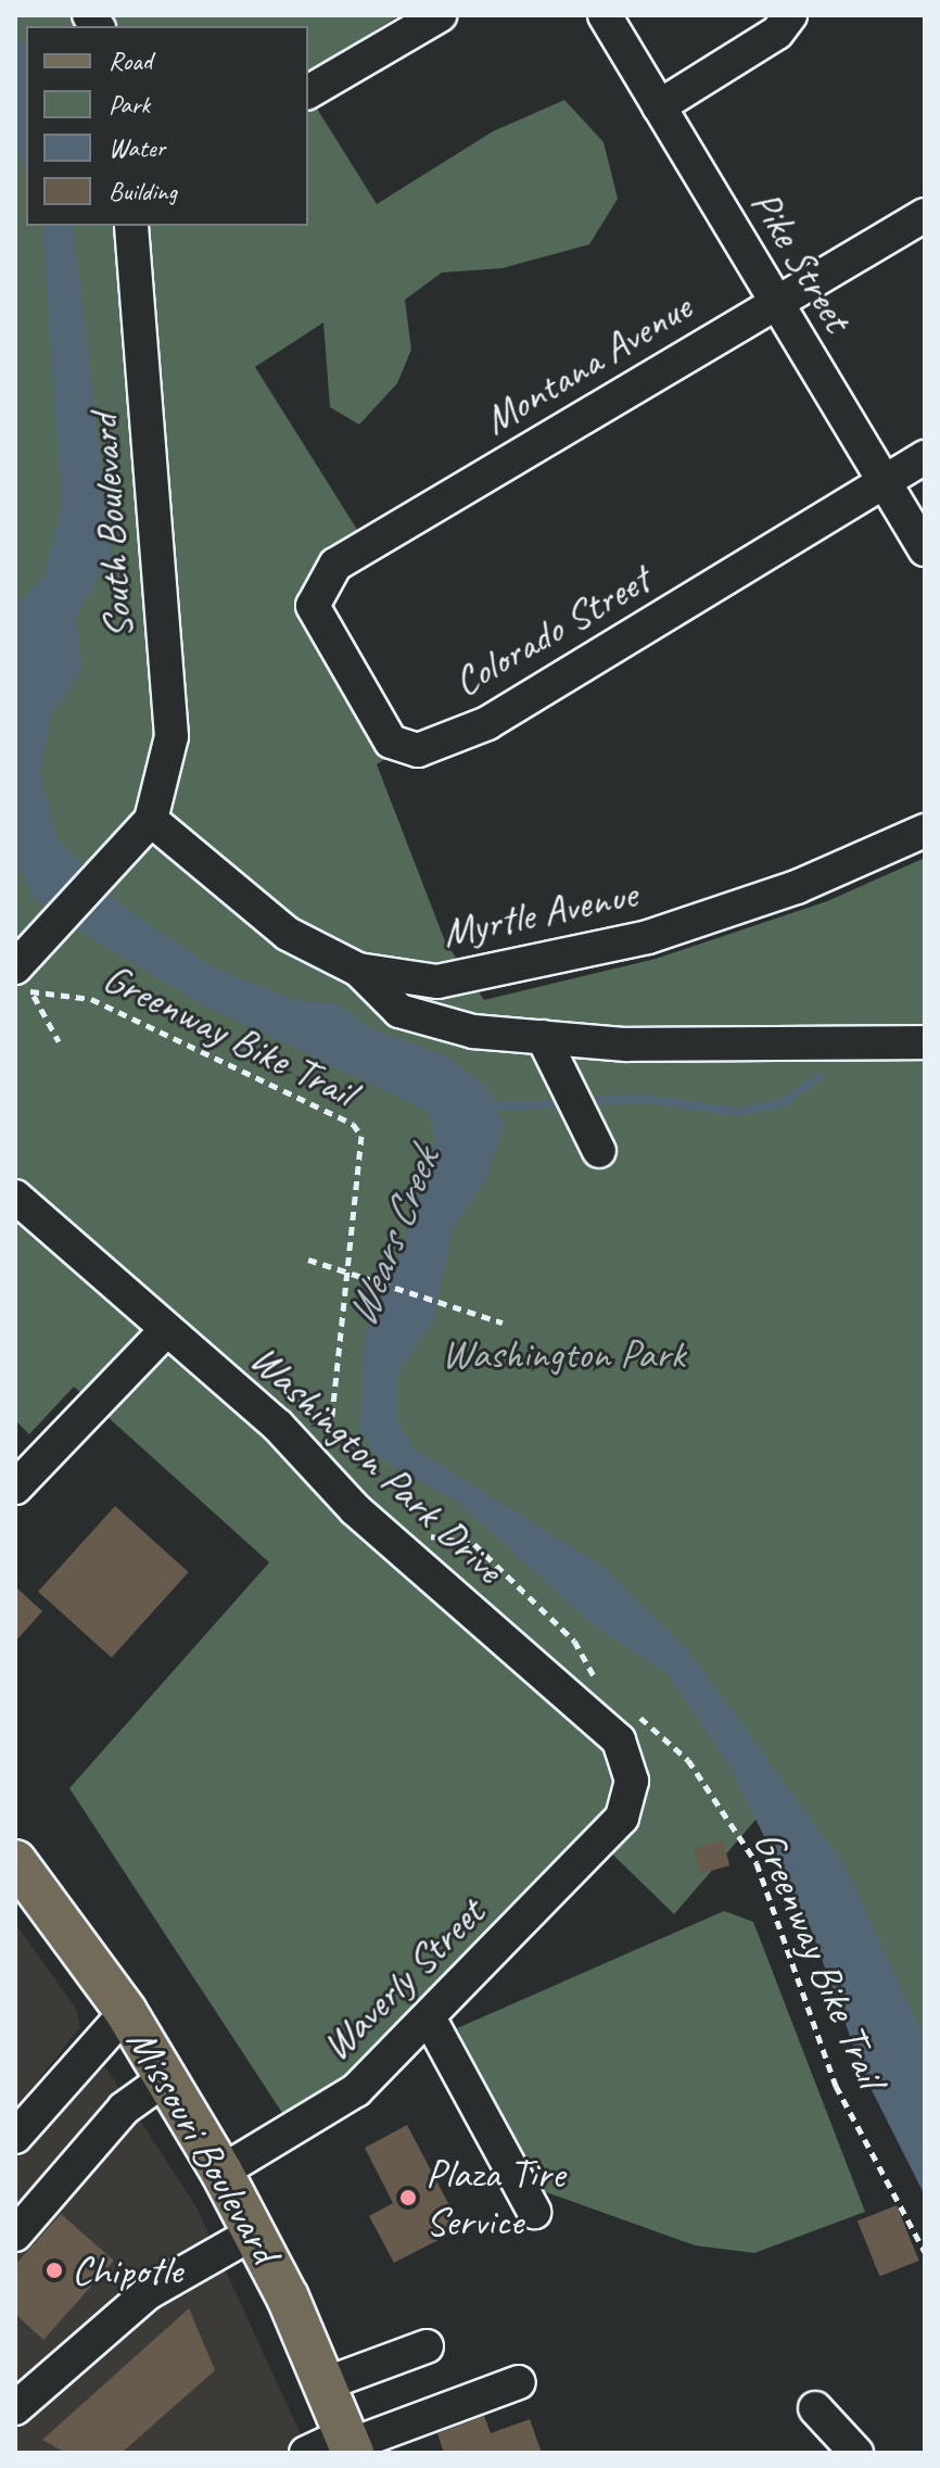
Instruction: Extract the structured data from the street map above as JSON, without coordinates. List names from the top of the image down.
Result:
{
  "streets": {
    "main road": ["Missouri Boulevard"],
    "street": [
      "Pike Street",
      "Montana Avenue",
      "South Boulevard",
      "Colorado Street",
      "Myrtle Avenue",
      "Washington Park Drive",
      "Waverly Street"
    ],
    "path": ["Greenway Bike Trail"]
  },
  "crossings": [
    ["Pike Street", "Montana Avenue"],
    ["Pike Street", "Colorado Street"],
    ["Montana Avenue", "Colorado Street"],
    ["South Boulevard", "Myrtle Avenue"],
    ["Washington Park Drive", "Waverly Street"],
    ["Waverly Street", "Missouri Boulevard"]
  ],
  "water": ["Wears Creek"],
  "parks": ["Washington Park"],
  "places": ["Plaza Tire Service", "Chipotle"],
  "legend": [
    "Road",
    "Park",
    "Water",
    "Building"
  ]
}
